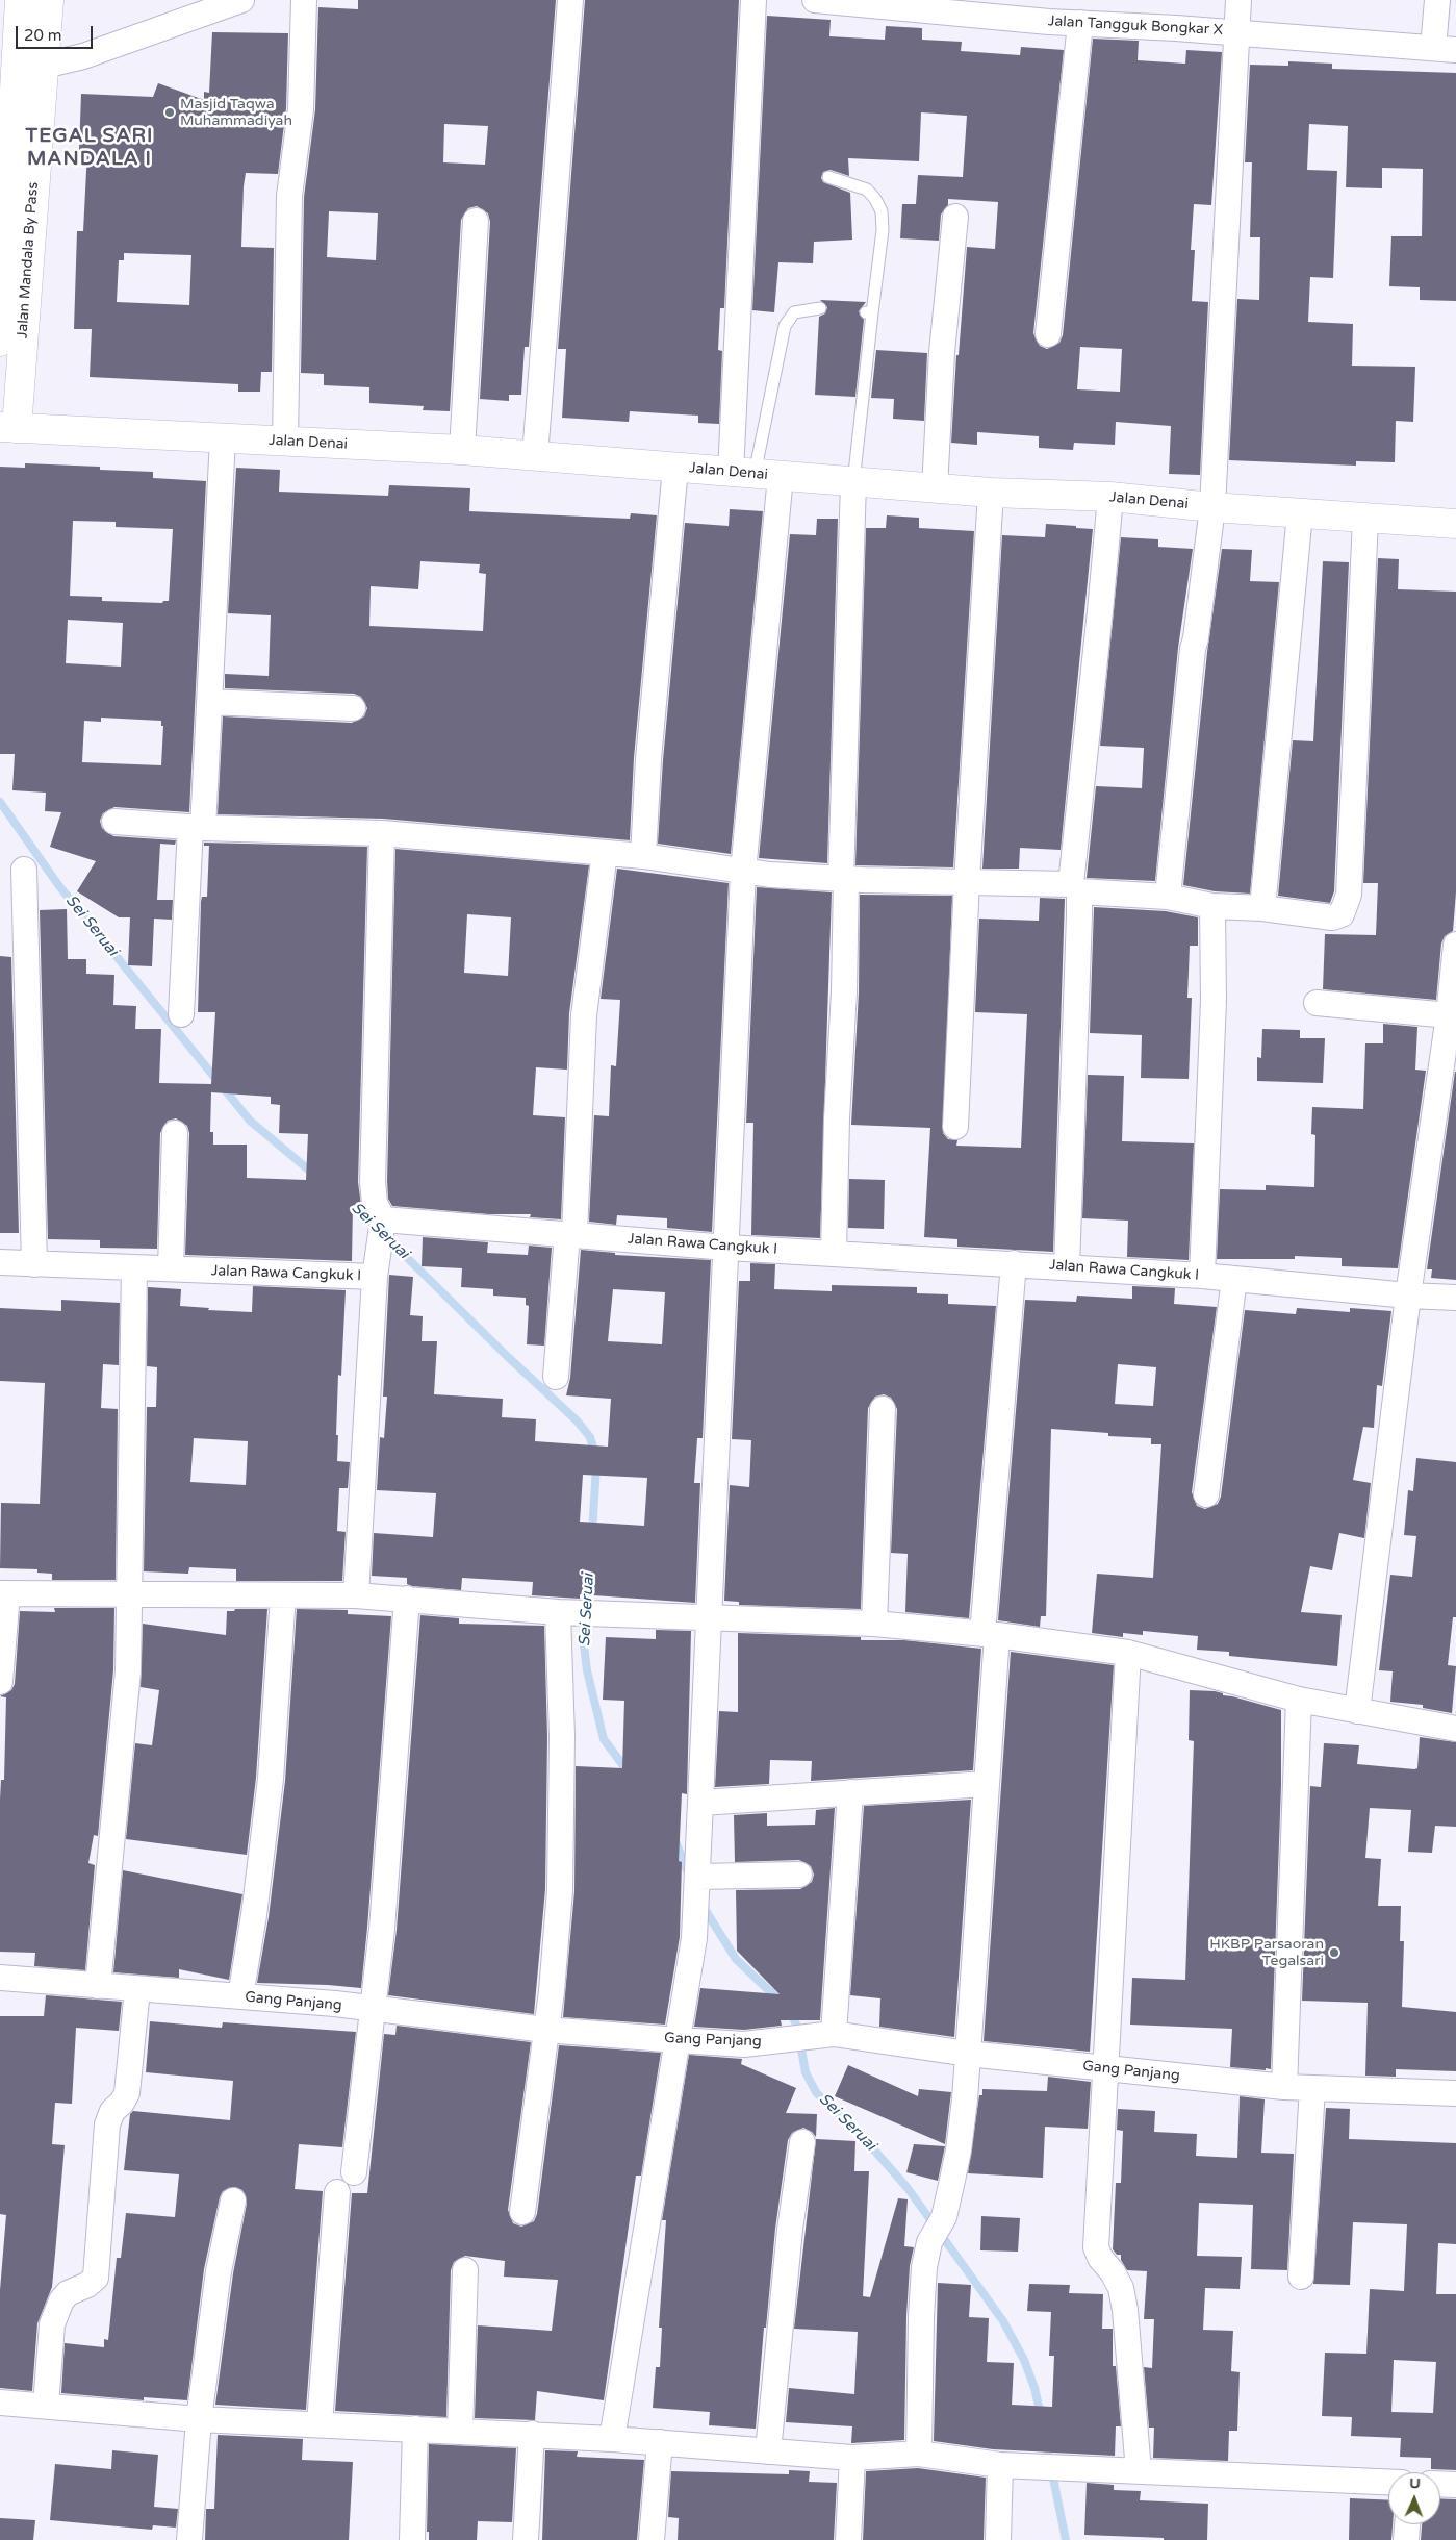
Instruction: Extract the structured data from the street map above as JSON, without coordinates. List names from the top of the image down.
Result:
{
  "streets": {
    "main road": ["Jalan Mandala By Pass", "Jalan Denai"],
    "street": ["Jalan Tangguk Bongkar X", "Jalan Rawa Cangkuk I", "Gang Panjang"]
  },
  "crossings": [
    ["Jalan Mandala By Pass", "Jalan Denai"]
  ],
  "districts": ["TEGAL SARI MANDALA I"],
  "water": ["Sei Seruai"],
  "places": ["Masjid Taqwa Muhammadiyah", "HKBP Parsaoran Tegalsari"],
  "scale_bar": "20 m",
  "north": "top"
}
